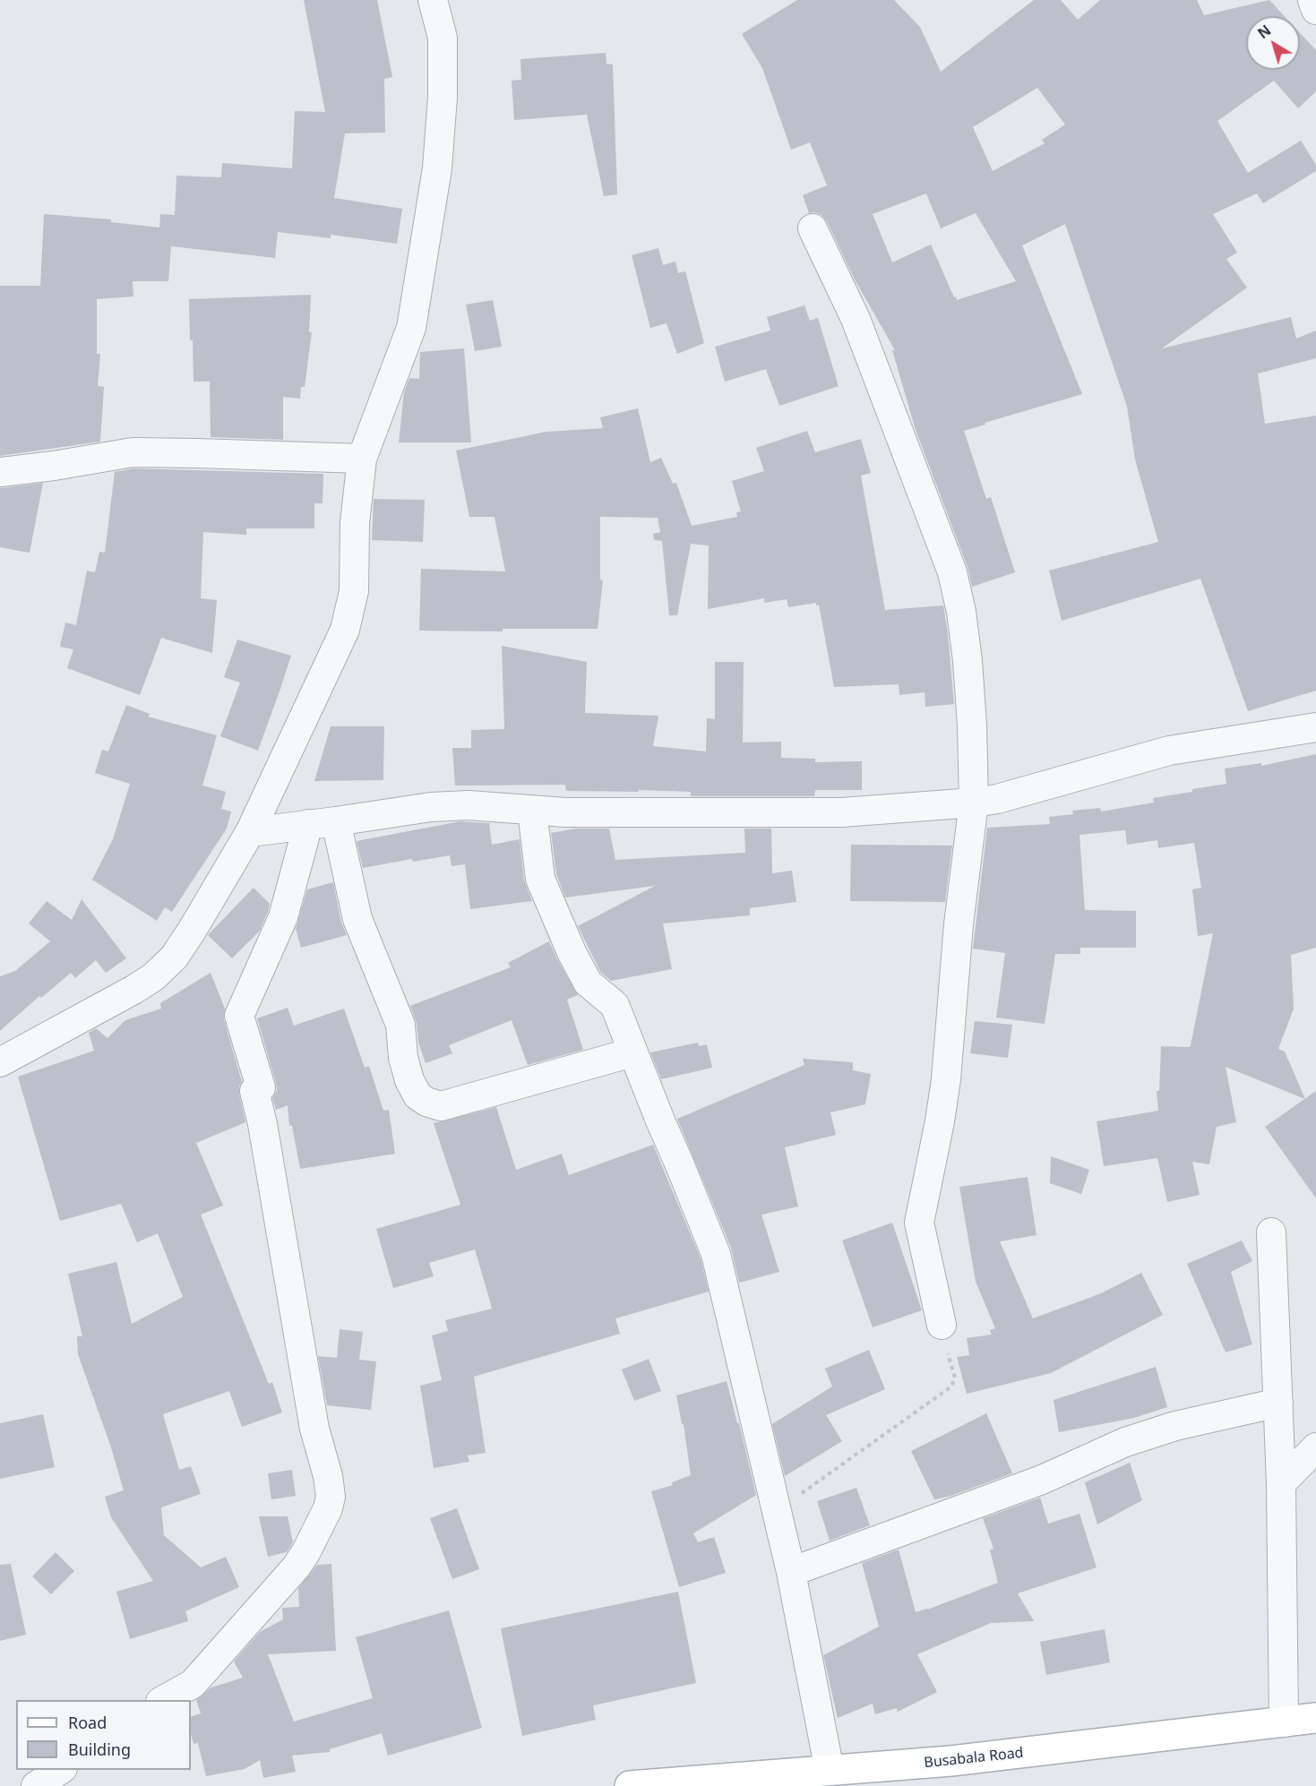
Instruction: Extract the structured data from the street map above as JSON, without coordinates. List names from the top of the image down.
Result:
{
  "streets": {
    "street": ["Busabala Road"]
  },
  "legend": ["Road", "Building"],
  "north": "top left"
}
